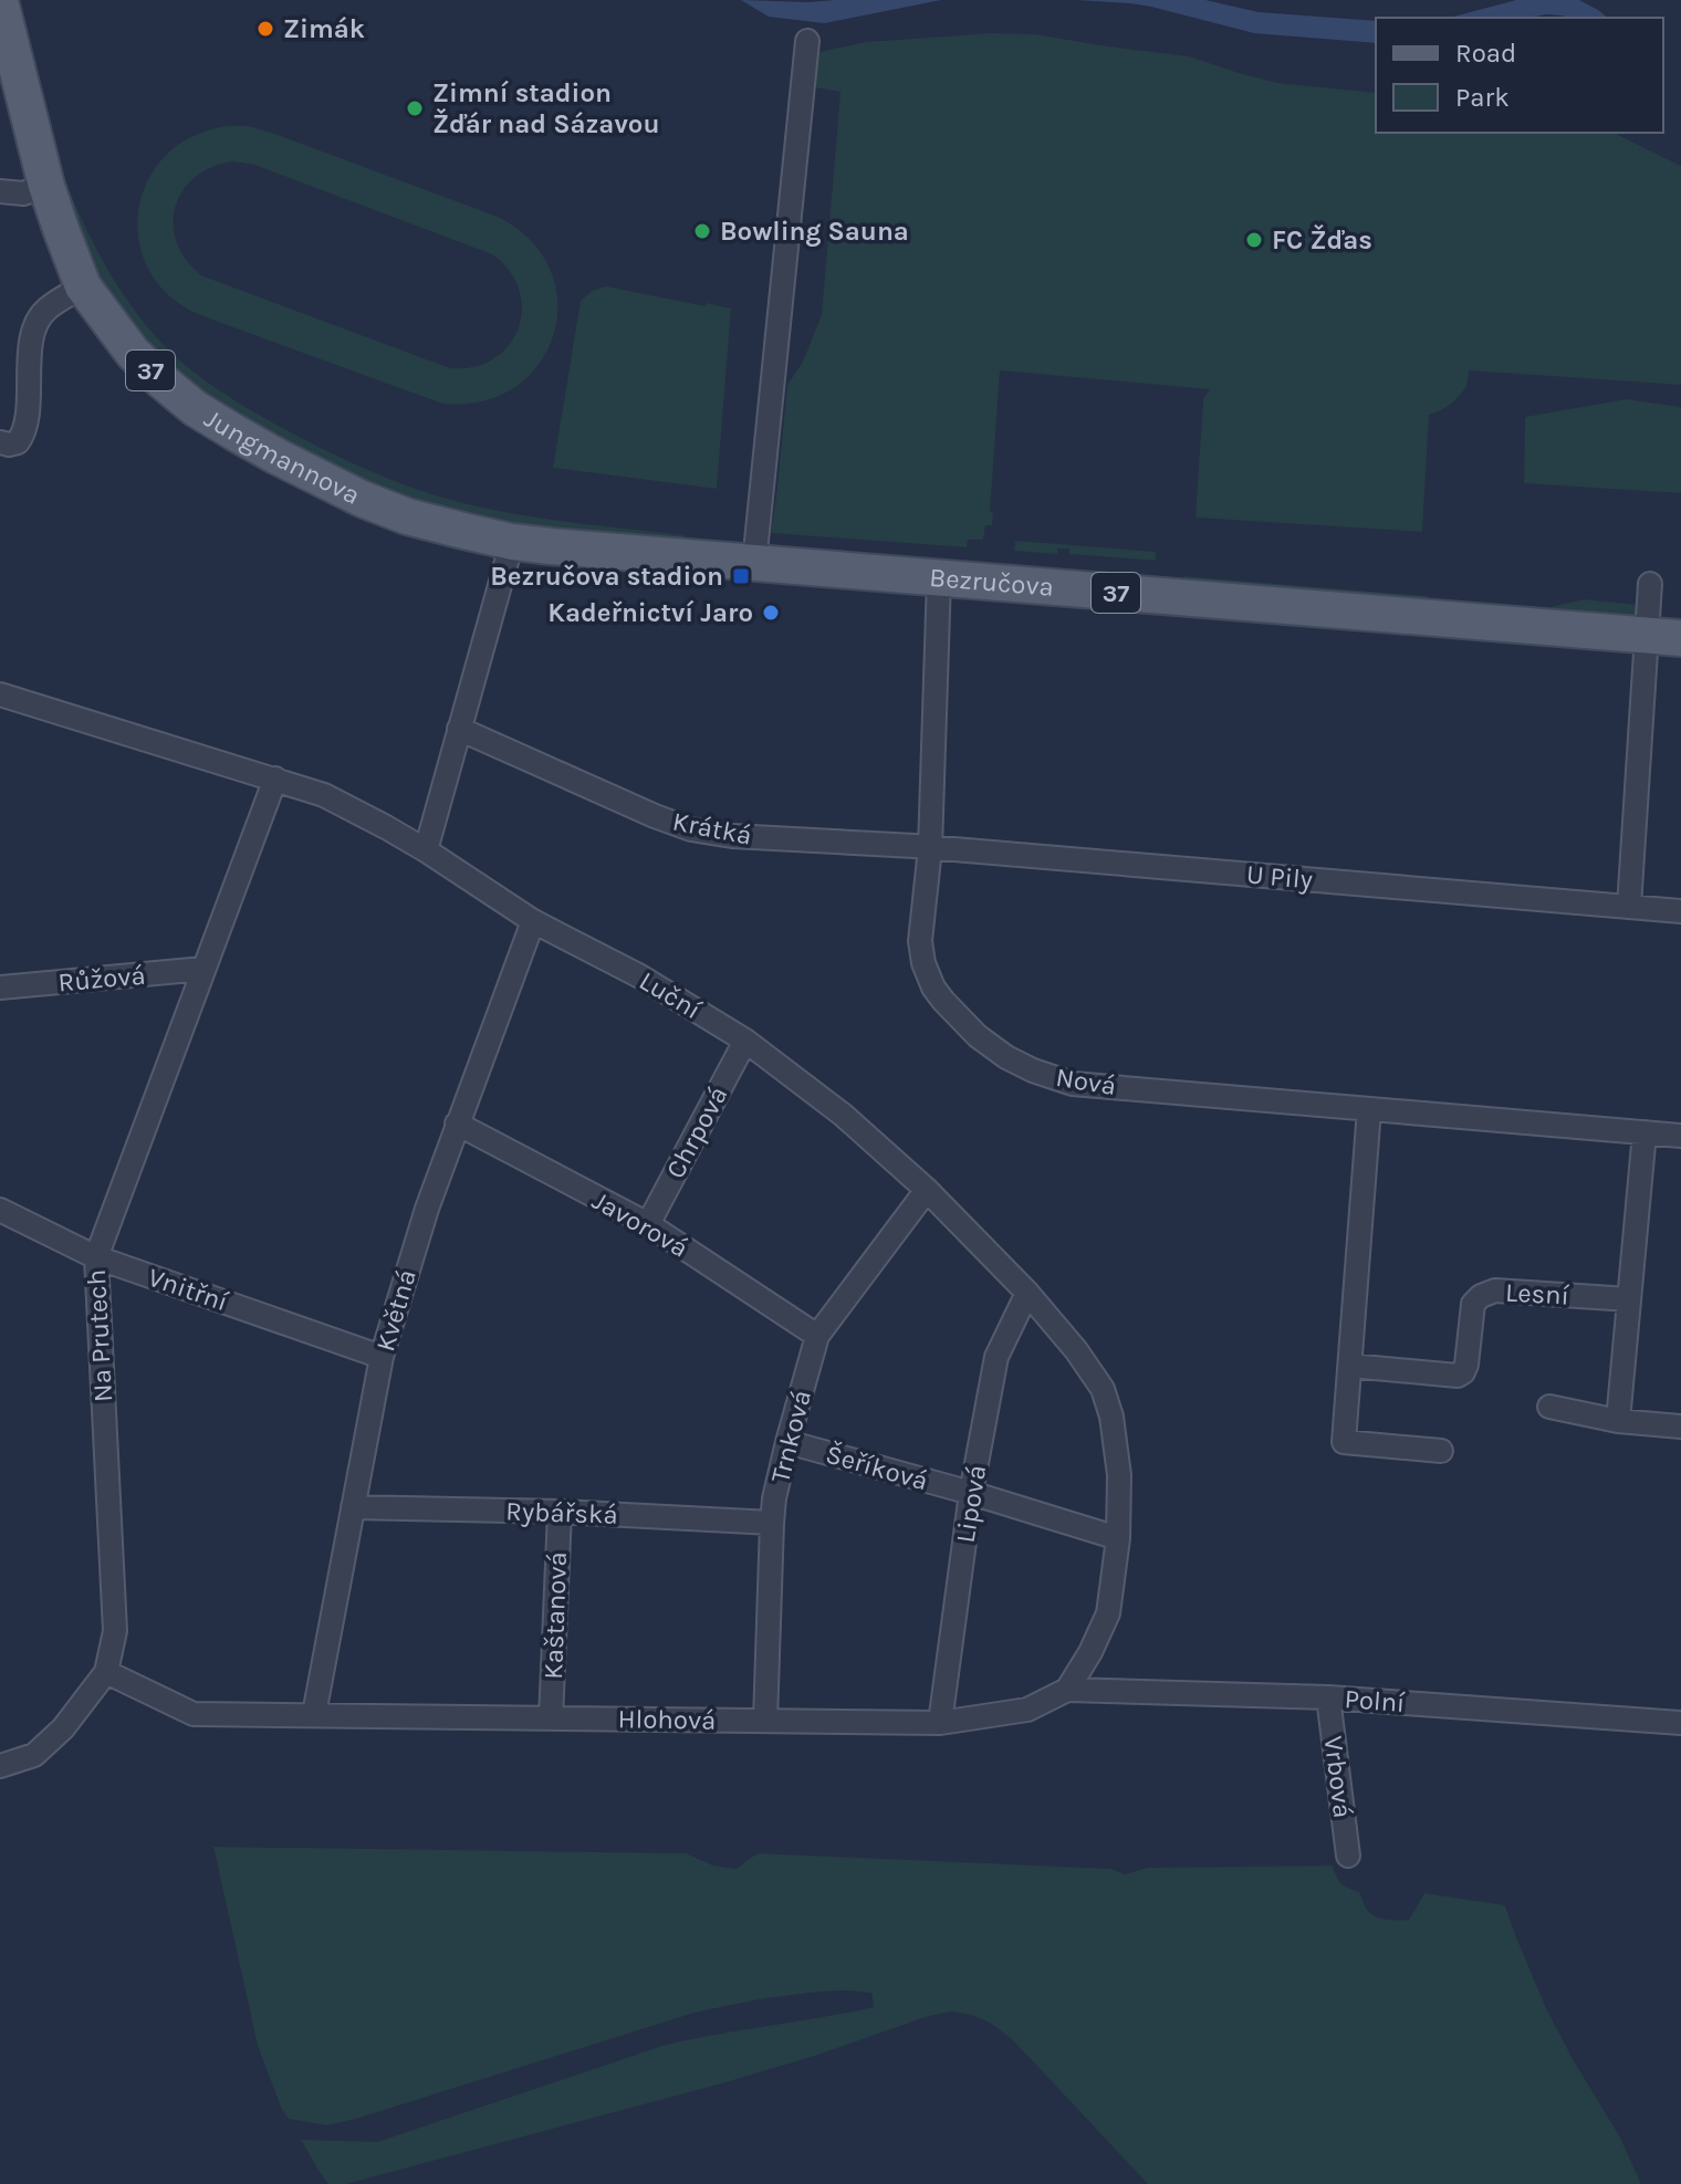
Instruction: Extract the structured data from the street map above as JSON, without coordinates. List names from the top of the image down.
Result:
{
  "streets": {
    "main road": ["37", "Jungmannova", "Bezručova"],
    "street": [
      "Krátká",
      "U Pily",
      "Růžová",
      "Luční",
      "Nová",
      "Chrpová",
      "Javorová",
      "Vnitřní",
      "Lesní",
      "Květná",
      "Na Prutech",
      "Trnková",
      "Šeříková",
      "Lipová",
      "Rybářská",
      "Kaštanová",
      "Polní",
      "Hlohová",
      "Vrbová"
    ]
  },
  "crossings": [
    ["Jungmannova", "Bezručova"],
    ["Bezručova", "Nová"],
    ["Krátká", "U Pily"],
    ["Krátká", "Nová"],
    ["U Pily", "Nová"],
    ["Růžová", "Na Prutech"],
    ["Luční", "Chrpová"],
    ["Luční", "Květná"],
    ["Luční", "Na Prutech"],
    ["Luční", "Trnková"],
    ["Luční", "Šeříková"],
    ["Luční", "Lipová"],
    ["Chrpová", "Javorová"],
    ["Javorová", "Květná"],
    ["Javorová", "Trnková"],
    ["Vnitřní", "Květná"],
    ["Vnitřní", "Na Prutech"],
    ["Květná", "Rybářská"],
    ["Květná", "Hlohová"],
    ["Na Prutech", "Hlohová"],
    ["Trnková", "Šeříková"],
    ["Trnková", "Rybářská"],
    ["Trnková", "Hlohová"],
    ["Šeříková", "Lipová"],
    ["Lipová", "Hlohová"],
    ["Rybářská", "Kaštanová"],
    ["Kaštanová", "Hlohová"],
    ["Polní", "Hlohová"],
    ["Polní", "Vrbová"]
  ],
  "places": {
    "other": [
      "Zimák",
      "Zimní stadion Žďár nad Sázavou",
      "Bowling Sauna",
      "FC Žďas",
      "Kadeřnictví Jaro"
    ],
    "transit": ["Bezručova stadion"]
  },
  "legend": ["Road", "Park"]
}
